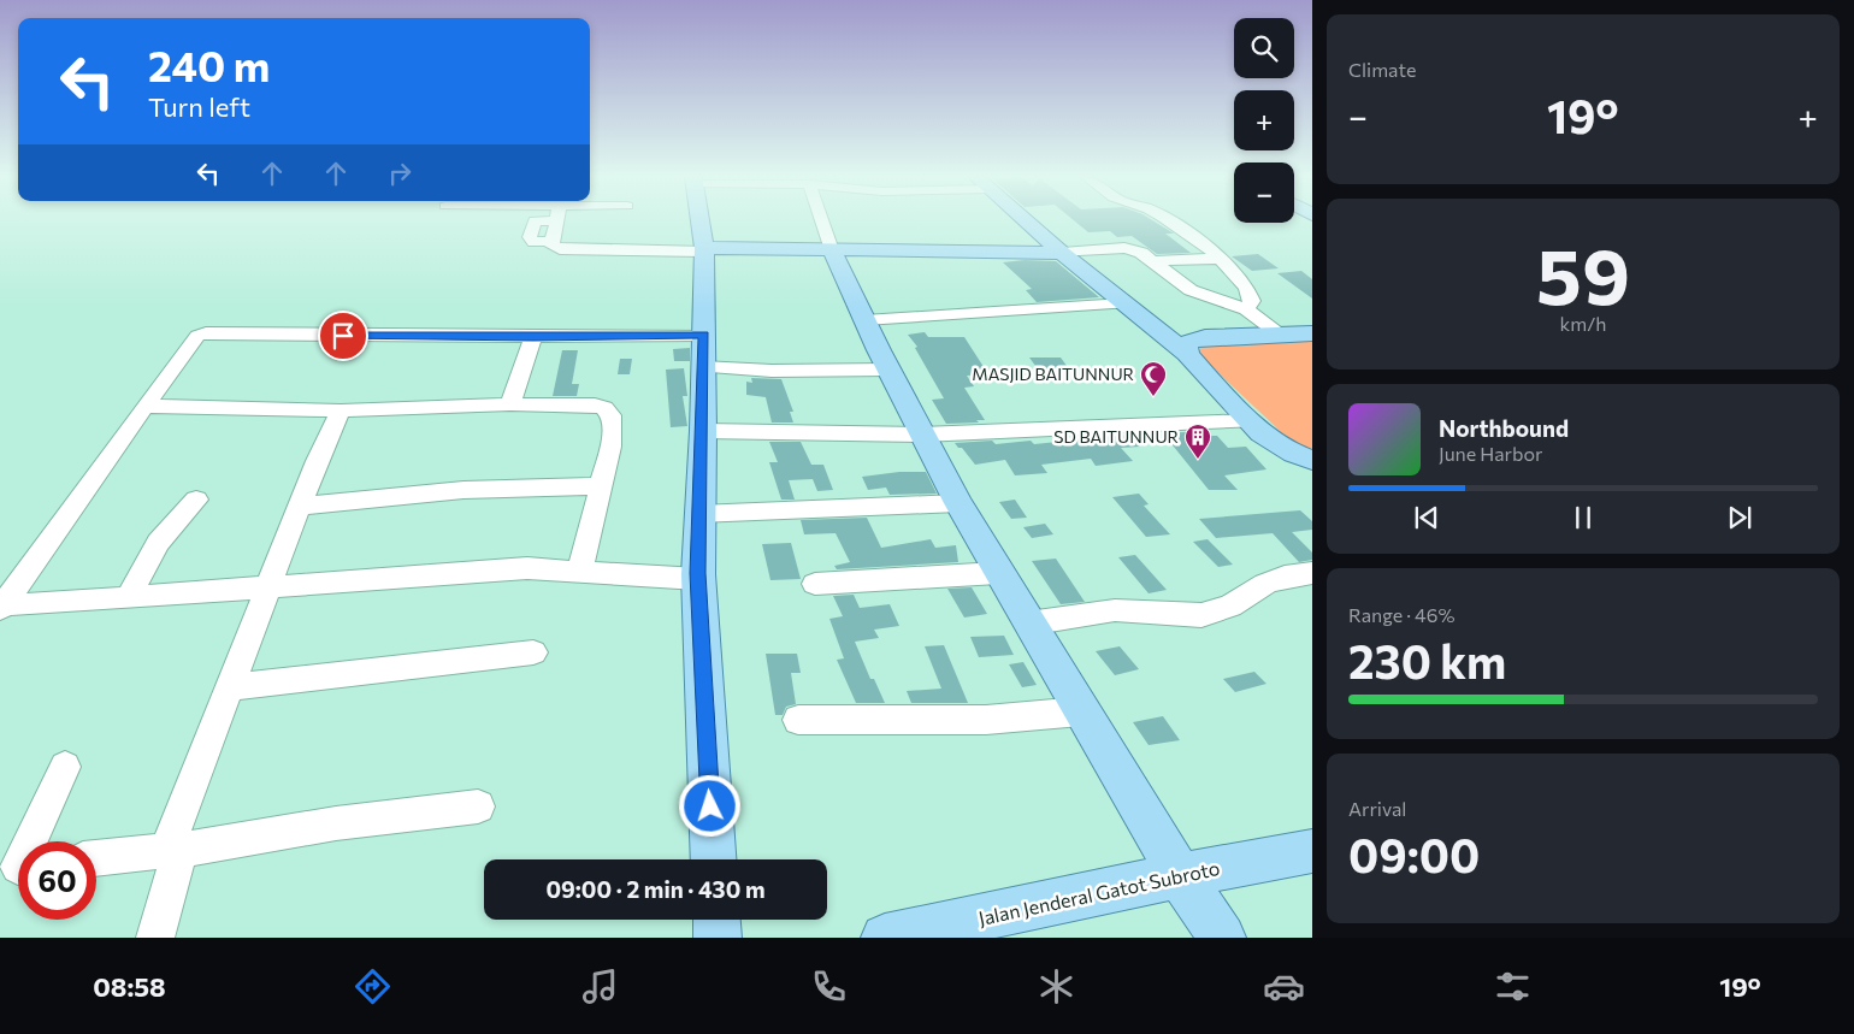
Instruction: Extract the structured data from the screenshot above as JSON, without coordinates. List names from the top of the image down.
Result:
{
  "streets": {
    "main road": ["Jalan Jenderal Gatot Subroto"]
  },
  "places": {
    "mosque": ["MASJID BAITUNNUR"],
    "building": ["SD BAITUNNUR"]
  },
  "page": {
    "tile": [
      "Climate",
      ["59", "km/h"],
      ["Range · 46%", "230 km"],
      ["Arrival", "09:00"]
    ],
    "map_buttons": ["+", "−"],
    "turn": ["240 m", "Turn left"],
    "heat": ["−", "19°", "+"],
    "song": ["Northbound", "June Harbor"],
    "limit": "60",
    "trip": "09:00 · 2 min · 430 m",
    "tabs": ["08:58", "19°"]
  }
}
